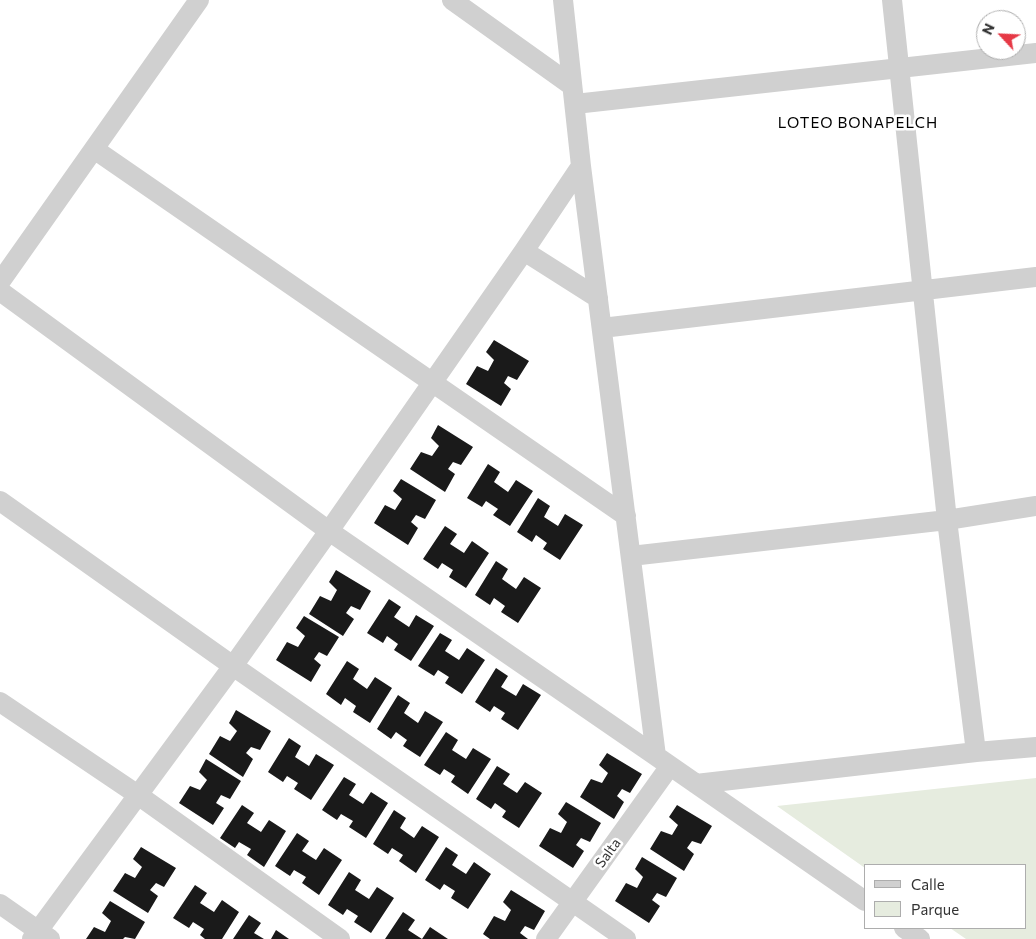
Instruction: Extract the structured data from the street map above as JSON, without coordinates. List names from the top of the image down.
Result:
{
  "streets": {
    "street": ["Salta"]
  },
  "districts": ["LOTEO BONAPELCH"],
  "legend": ["Calle", "Parque"],
  "north": "top left"
}
